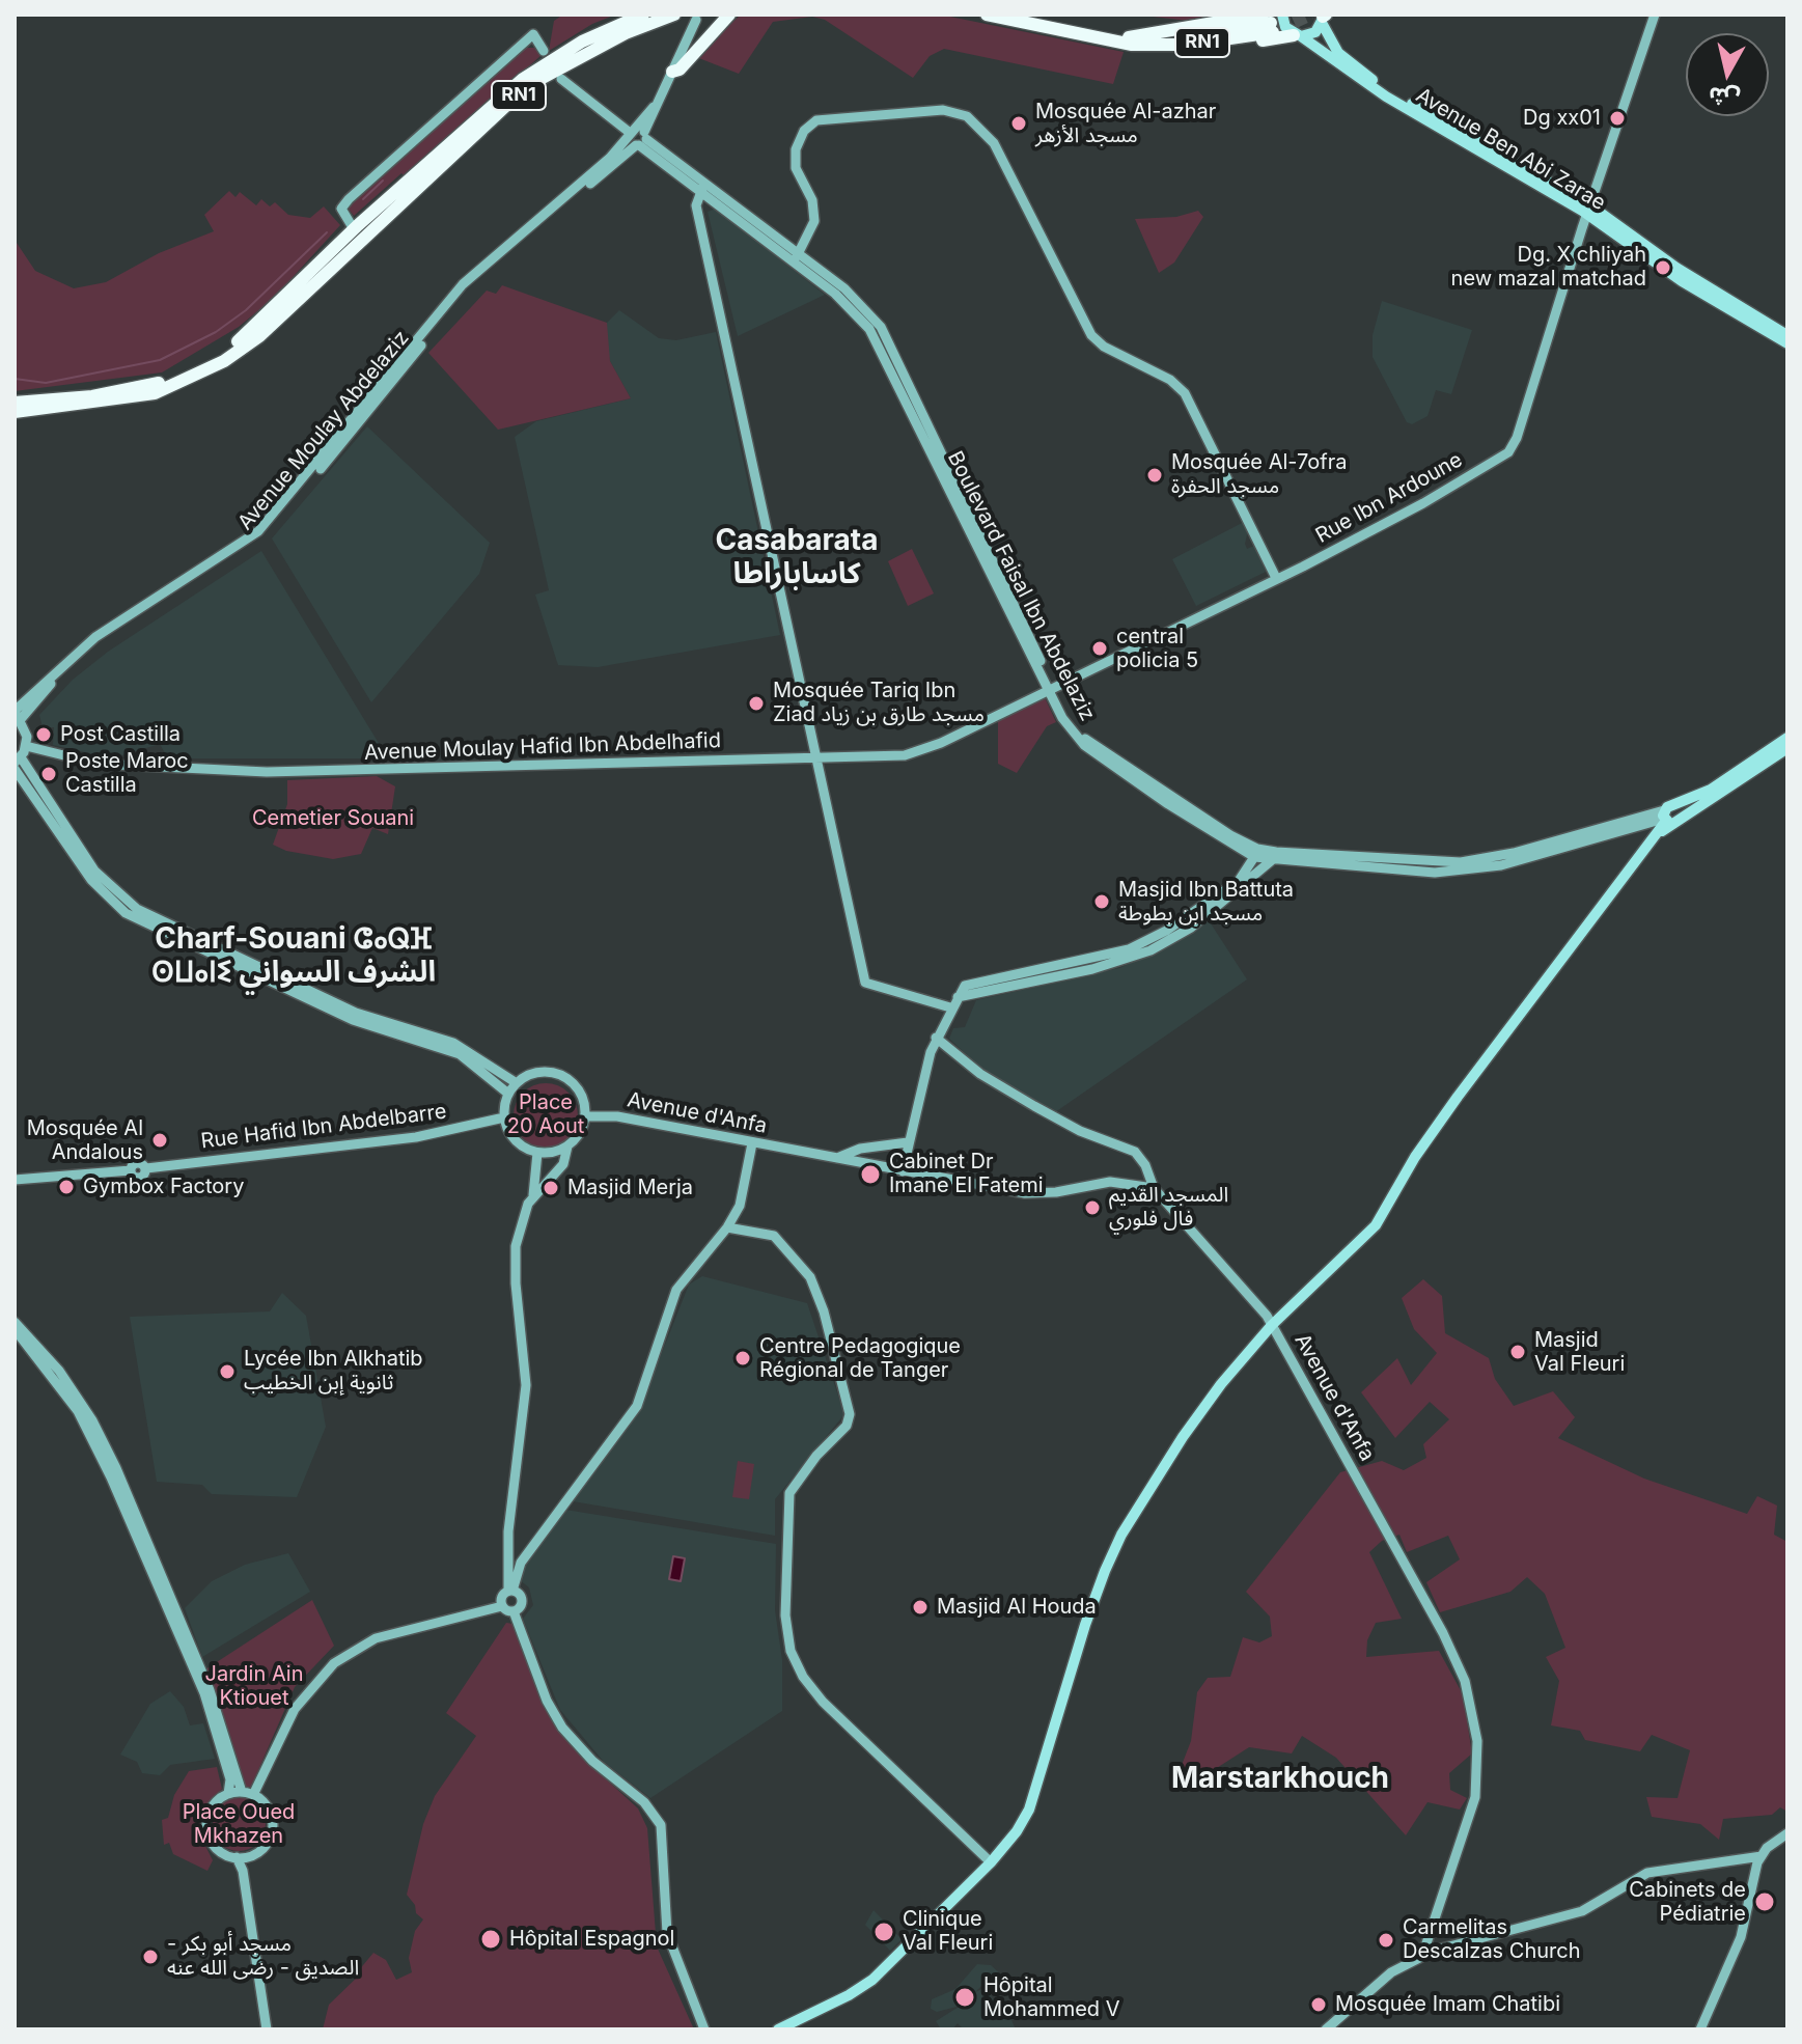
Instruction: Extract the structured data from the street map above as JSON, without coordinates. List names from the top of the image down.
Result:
{
  "streets": {
    "highway": ["RN1"],
    "main road": ["Avenue Ben Abi Zarae"],
    "street": [
      "Avenue Moulay Abdelaziz",
      "Rue Ibn Ardoune",
      "Boulevard Faisal Ibn Abdelaziz",
      "Avenue Moulay Hafid Ibn Abdelhafid",
      "Avenue d'Anfa",
      "Rue Hafid Ibn Abdelbarre"
    ]
  },
  "crossings": [
    ["Avenue Ben Abi Zarae", "Rue Ibn Ardoune"],
    ["Avenue Moulay Abdelaziz", "Boulevard Faisal Ibn Abdelaziz"],
    ["Rue Ibn Ardoune", "Boulevard Faisal Ibn Abdelaziz"],
    ["Rue Ibn Ardoune", "Avenue Moulay Hafid Ibn Abdelhafid"],
    ["Boulevard Faisal Ibn Abdelaziz", "Avenue Moulay Hafid Ibn Abdelhafid"],
    ["Avenue d'Anfa", "Rue Hafid Ibn Abdelbarre"]
  ],
  "districts": ["Casabarata كاساباراطا", "Charf-Souani ⵛⴰⵕⴼ ⵙⵡⴰⵏⵉ الشرف السواني", "Marstarkhouch"],
  "parks": [
    "Cemetier Souani",
    "Place 20 Aout",
    "Jardin Ain Ktiouet",
    "Place Oued Mkhazen"
  ],
  "places": [
    "Dg xx01",
    "Mosquée Al-azhar مسجد الأزهر",
    "Dg. X chliyah new mazal matchad",
    "Mosquée Al-7ofra مسجد الحفرة",
    "central policia 5",
    "Mosquée Tariq Ibn Ziad مسجد طارق بن زياد",
    "Post Castilla",
    "Poste Maroc Castilla",
    "Masjid Ibn Battuta مسجد ابن بطوطة",
    "Mosquée Al Andalous",
    "Cabinet Dr Imane El Fatemi",
    "Gymbox Factory",
    "Masjid Merja",
    "المسجد القديم فال فلوري",
    "Masjid Val Fleuri",
    "Centre Pedagogique Régional de Tanger",
    "Lycée Ibn Alkhatib ثانوية إبن الخطيب",
    "Masjid Al Houda",
    "Cabinets de Pédiatrie",
    "Clinique Val Fleuri",
    "Hôpital Espagnol",
    "Carmelitas Descalzas Church",
    "- مسجد أبو بكر الصديق - رضى الله عنه",
    "Hôpital Mohammed V",
    "Mosquée Imam Chatibi"
  ],
  "north": "bottom"
}
